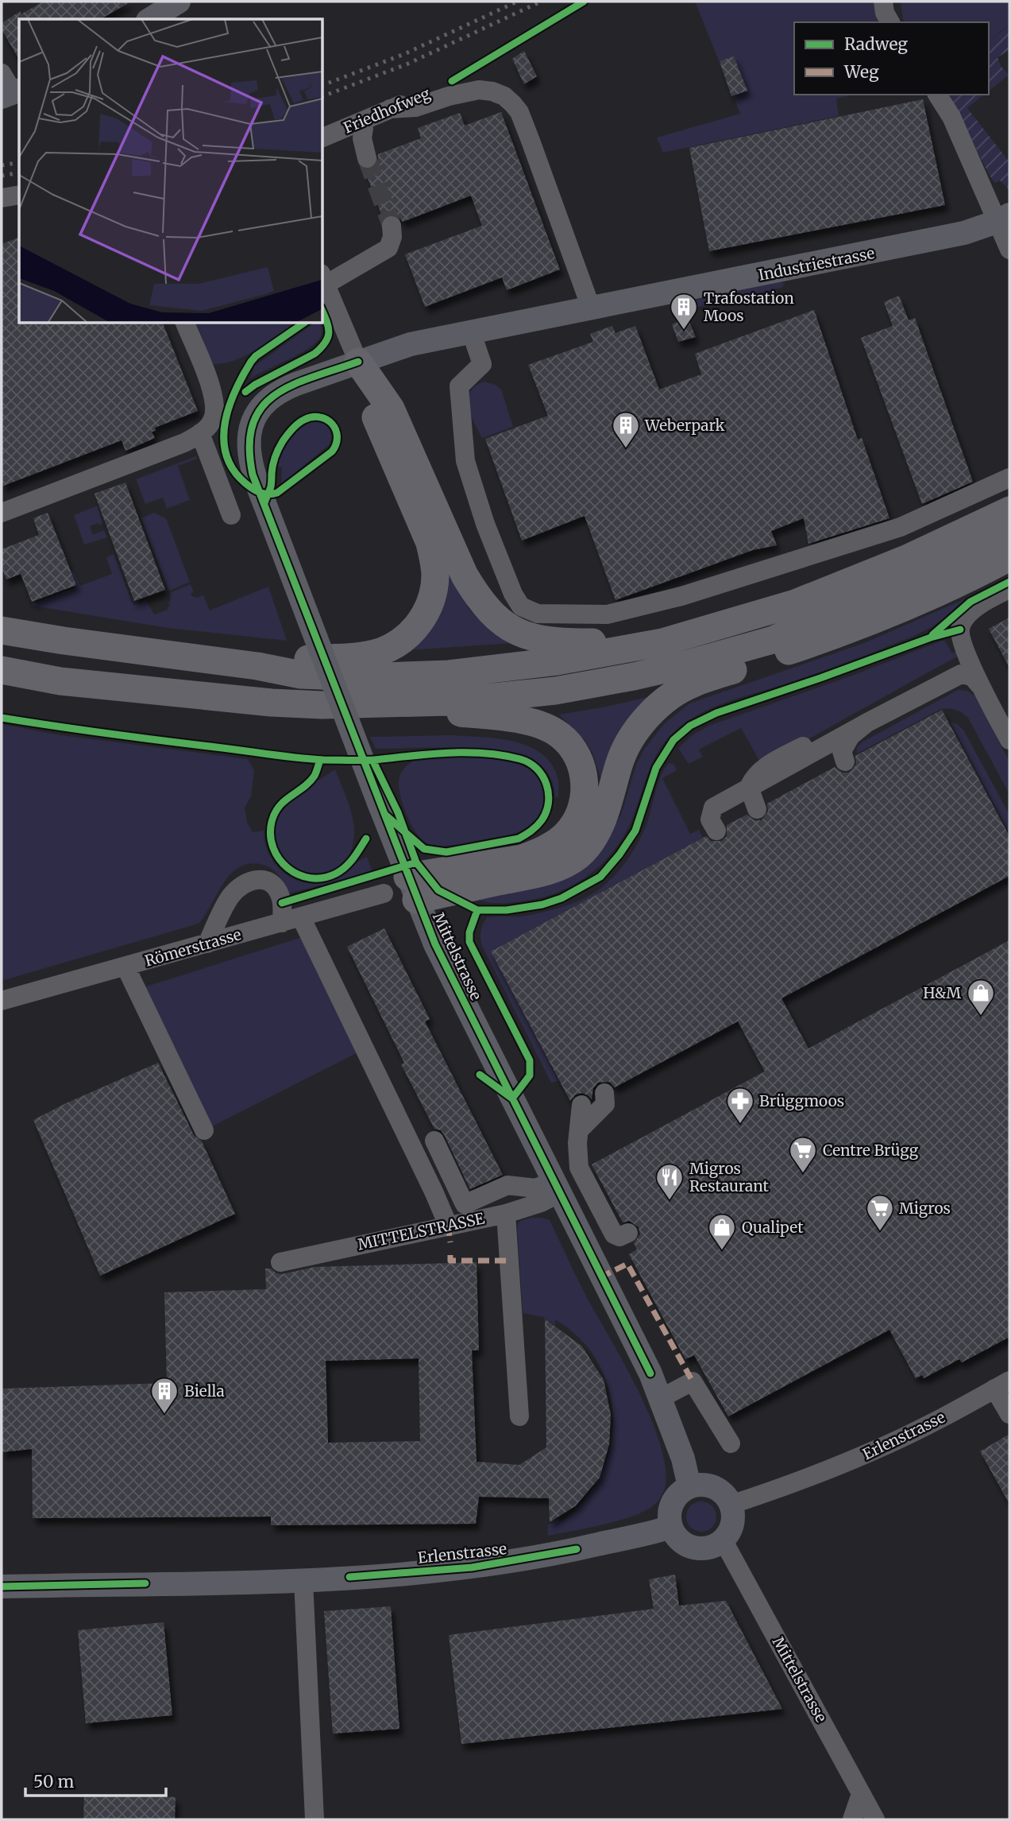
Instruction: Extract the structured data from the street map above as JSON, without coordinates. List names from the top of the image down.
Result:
{
  "streets": {
    "main road": ["Industriestrasse", "Mittelstrasse", "Erlenstrasse"],
    "street": ["Friedhofweg", "Römerstrasse", "MITTELSTRASSE"]
  },
  "crossings": [
    ["Industriestrasse", "Mittelstrasse"],
    ["Mittelstrasse", "MITTELSTRASSE"],
    ["Mittelstrasse", "Erlenstrasse"]
  ],
  "places": {
    "building": ["Trafostation Moos", "Weberpark", "Biella"],
    "shop": ["H&M", "Qualipet"],
    "pharmacy": ["Brüggmoos"],
    "supermarket": ["Centre Brügg", "Migros"],
    "restaurant": ["Migros Restaurant"]
  },
  "legend": ["Radweg", "Weg"],
  "scale_bar": "50 m"
}
